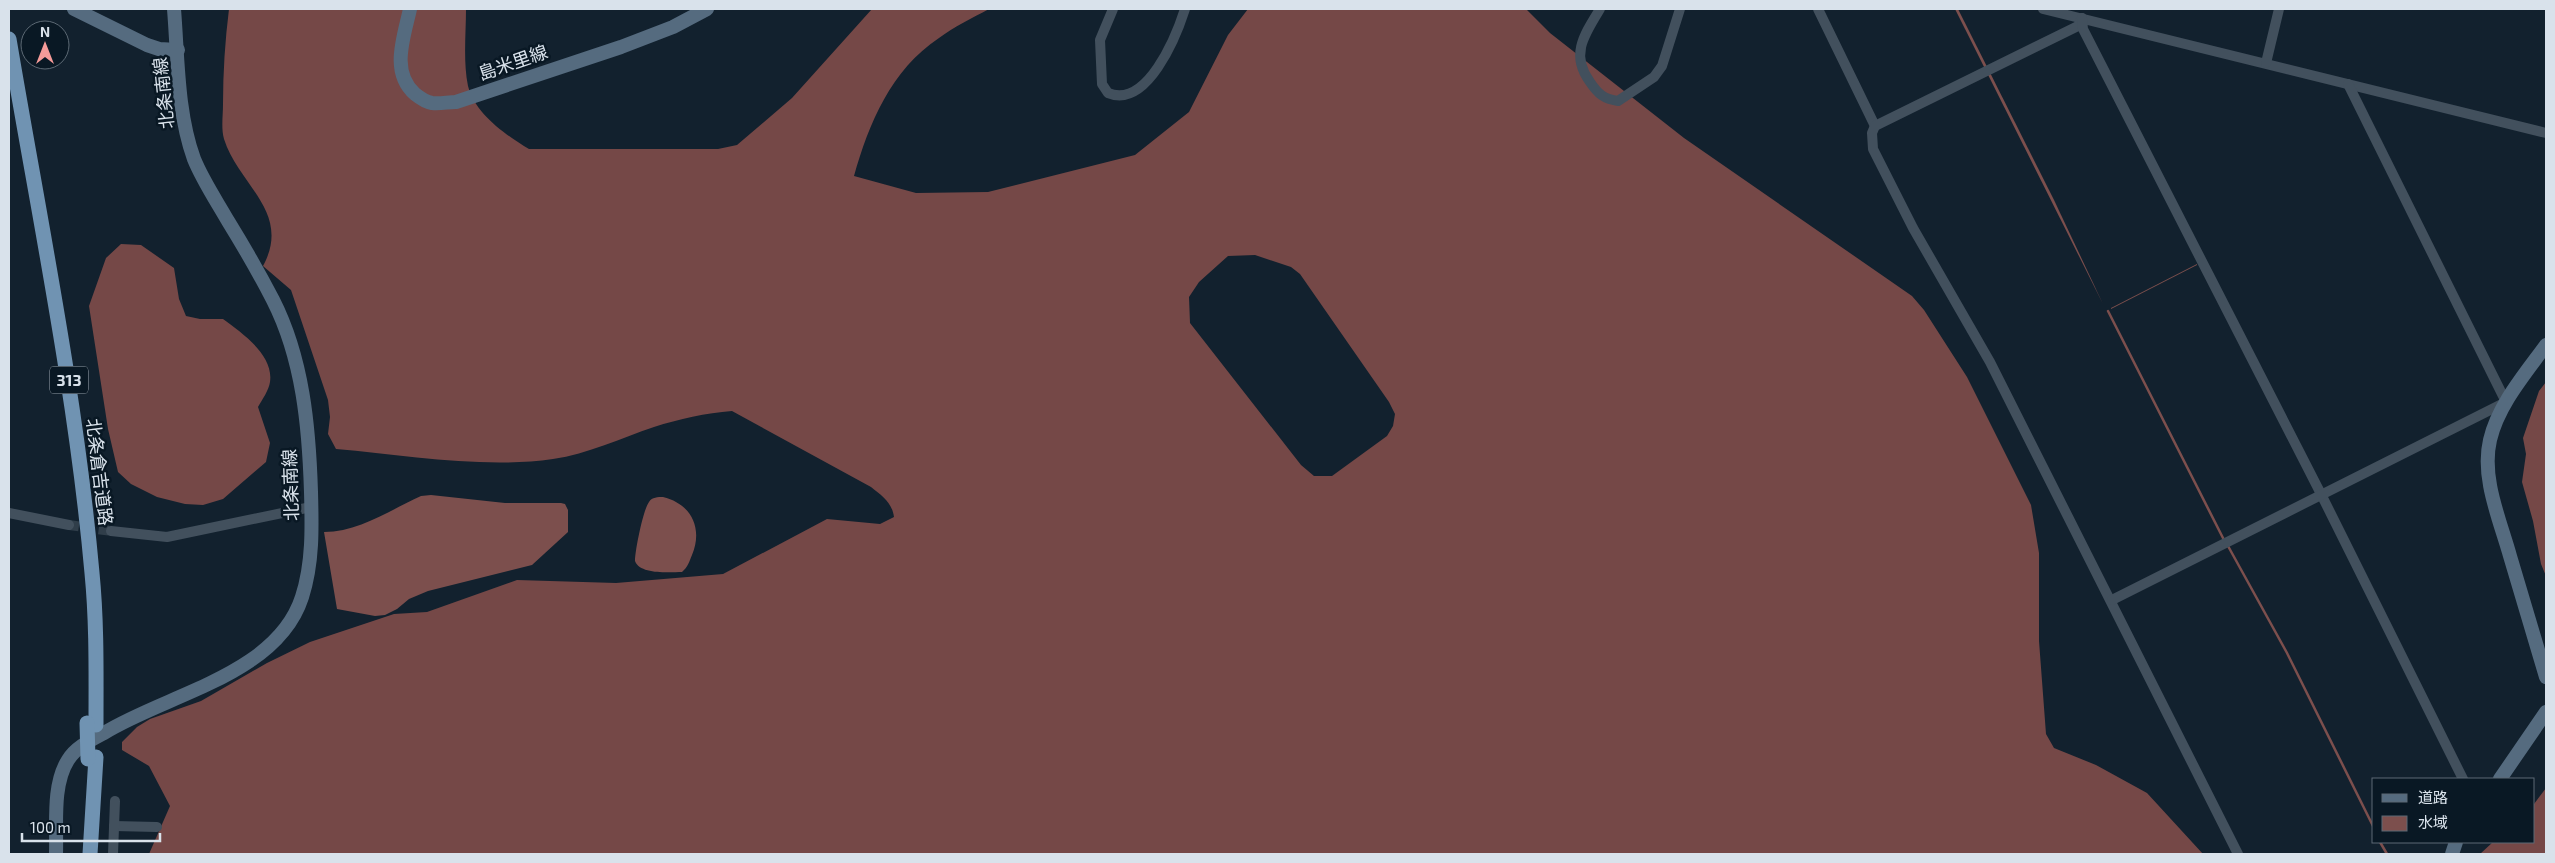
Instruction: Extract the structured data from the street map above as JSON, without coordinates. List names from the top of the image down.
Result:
{
  "streets": {
    "highway": ["313", "北条倉吉道路"],
    "street": ["島米里線", "北条南線"]
  },
  "legend": ["道路", "水域"],
  "scale_bar": "100 m",
  "north": "top"
}
